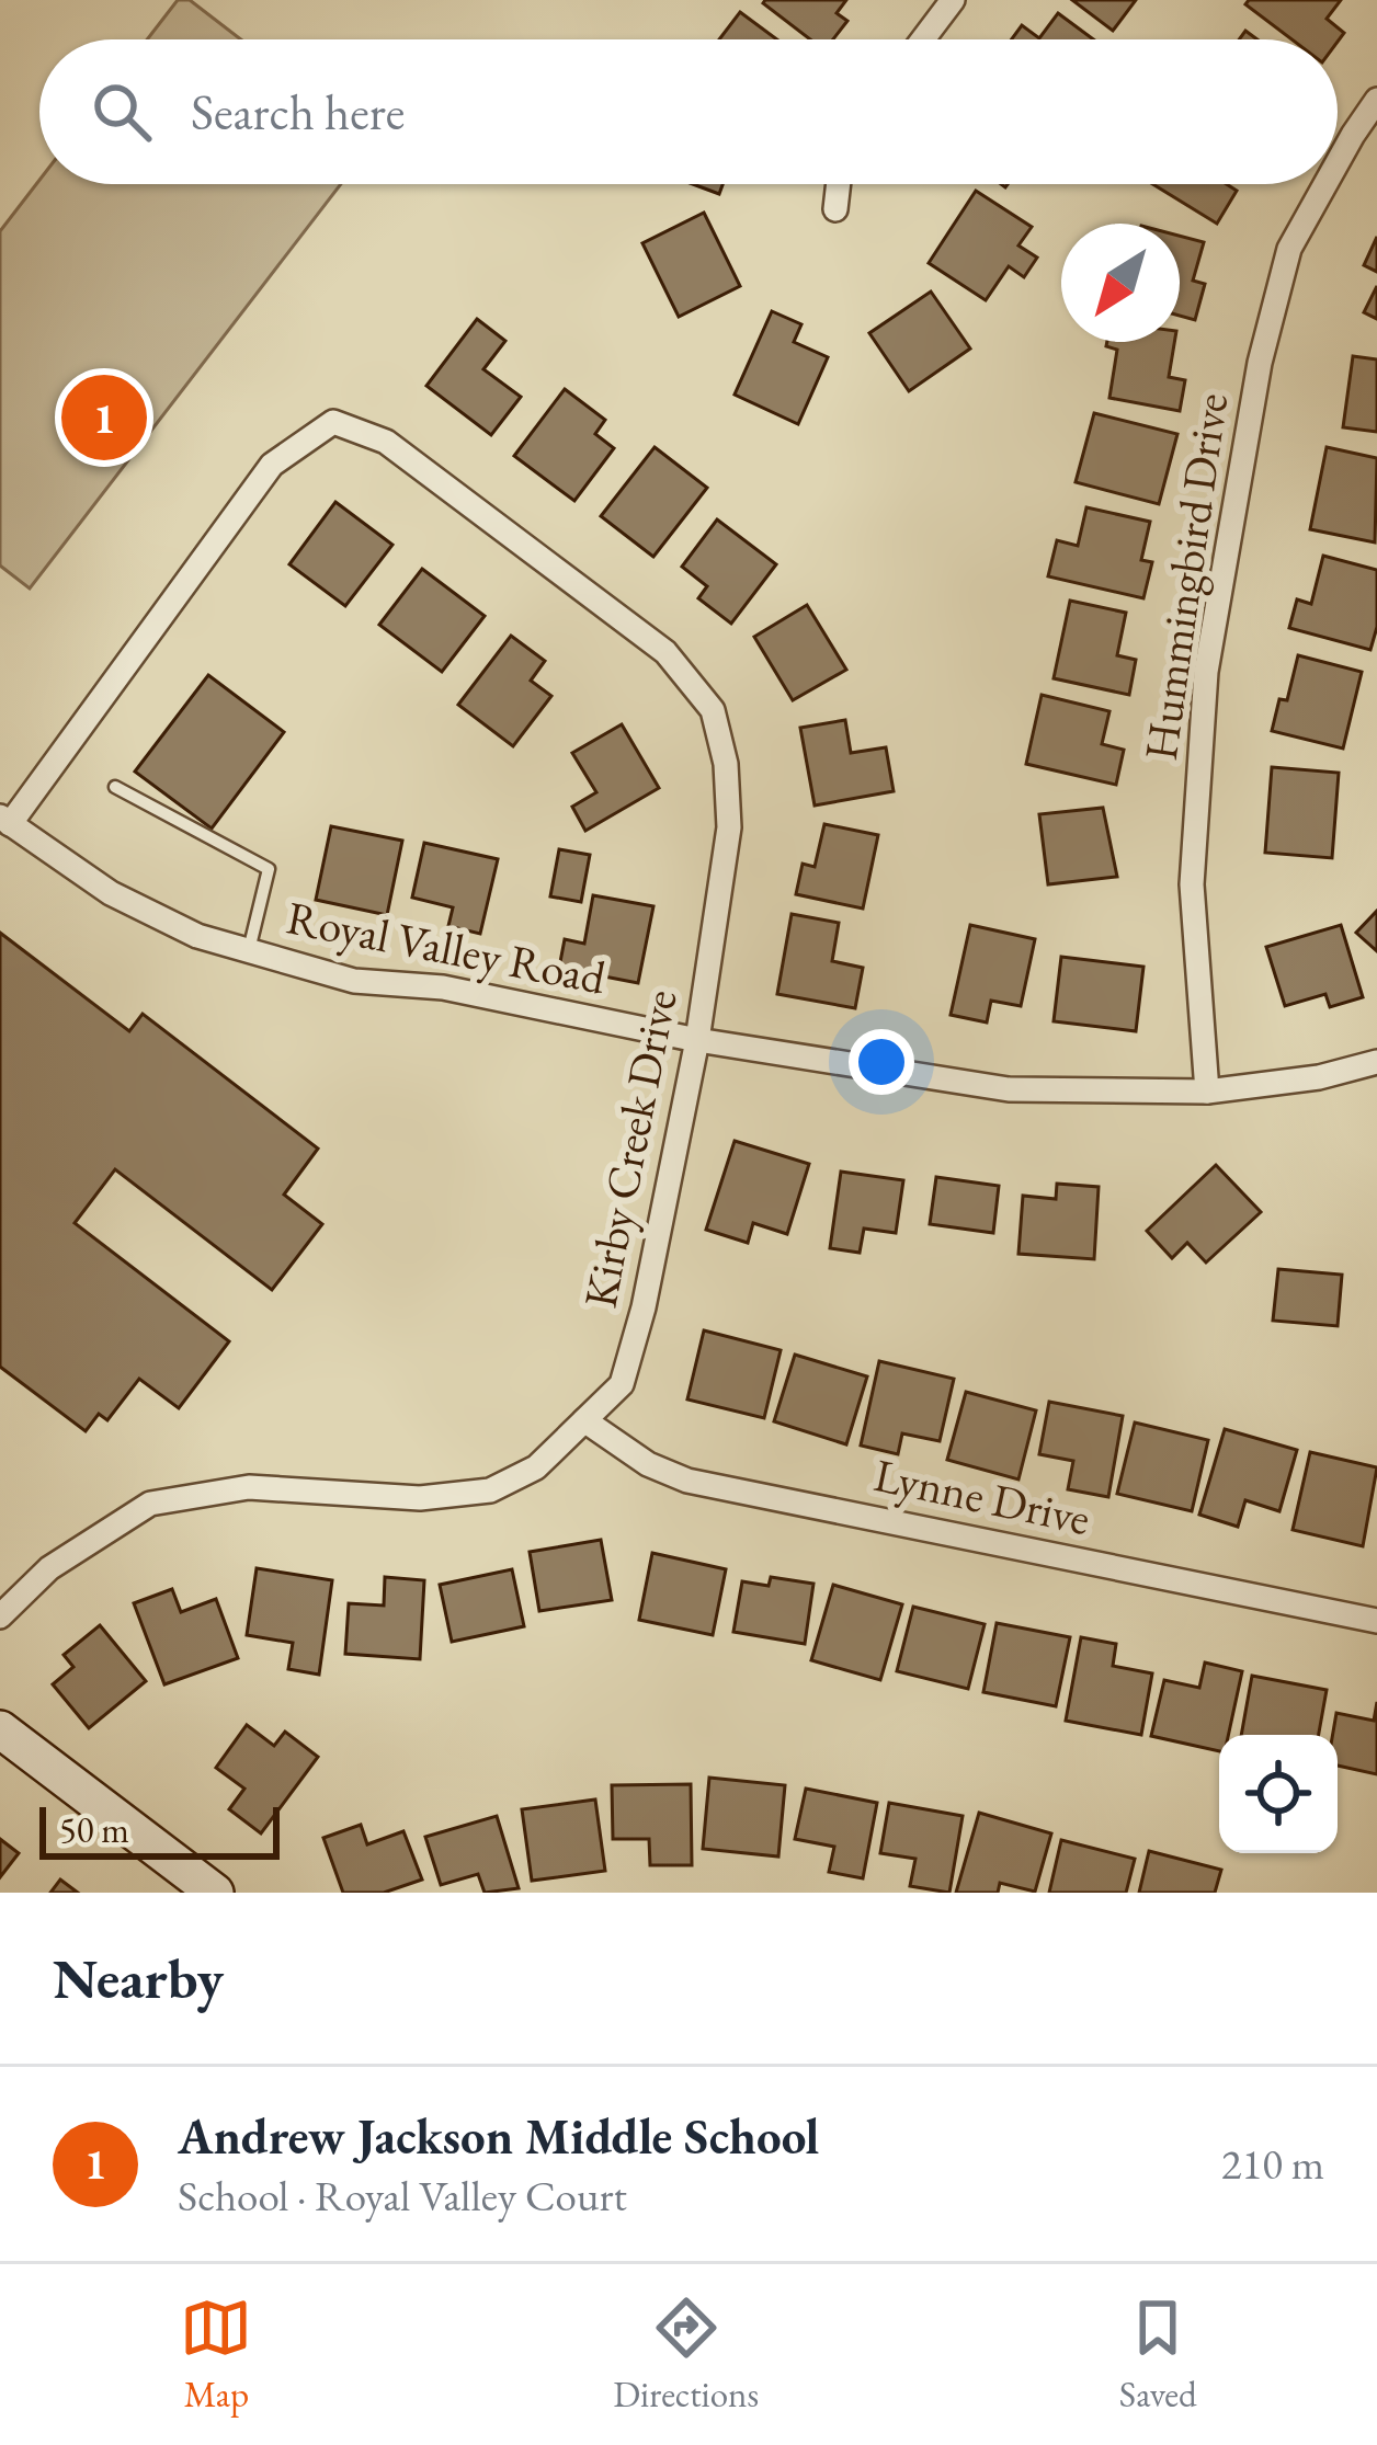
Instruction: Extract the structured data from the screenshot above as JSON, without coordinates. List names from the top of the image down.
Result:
{
  "streets": {
    "street": [
      "Hummingbird Drive",
      "Royal Valley Road",
      "Kirby Creek Drive",
      "Lynne Drive"
    ]
  },
  "crossings": [
    ["Hummingbird Drive", "Royal Valley Road"],
    ["Royal Valley Road", "Kirby Creek Drive"],
    ["Kirby Creek Drive", "Lynne Drive"]
  ],
  "scale_bar": "50 m",
  "north": "bottom left",
  "page": {
    "search": "Search here",
    "pins": "1",
    "scale": "50 m",
    "heading": "Nearby",
    "list": [
      {
        "mark": "1",
        "name": "Andrew Jackson Middle School",
        "note": "School · Royal Valley Court",
        "value": "210 m"
      }
    ],
    "nav": ["Map", "Directions", "Saved"]
  }
}
